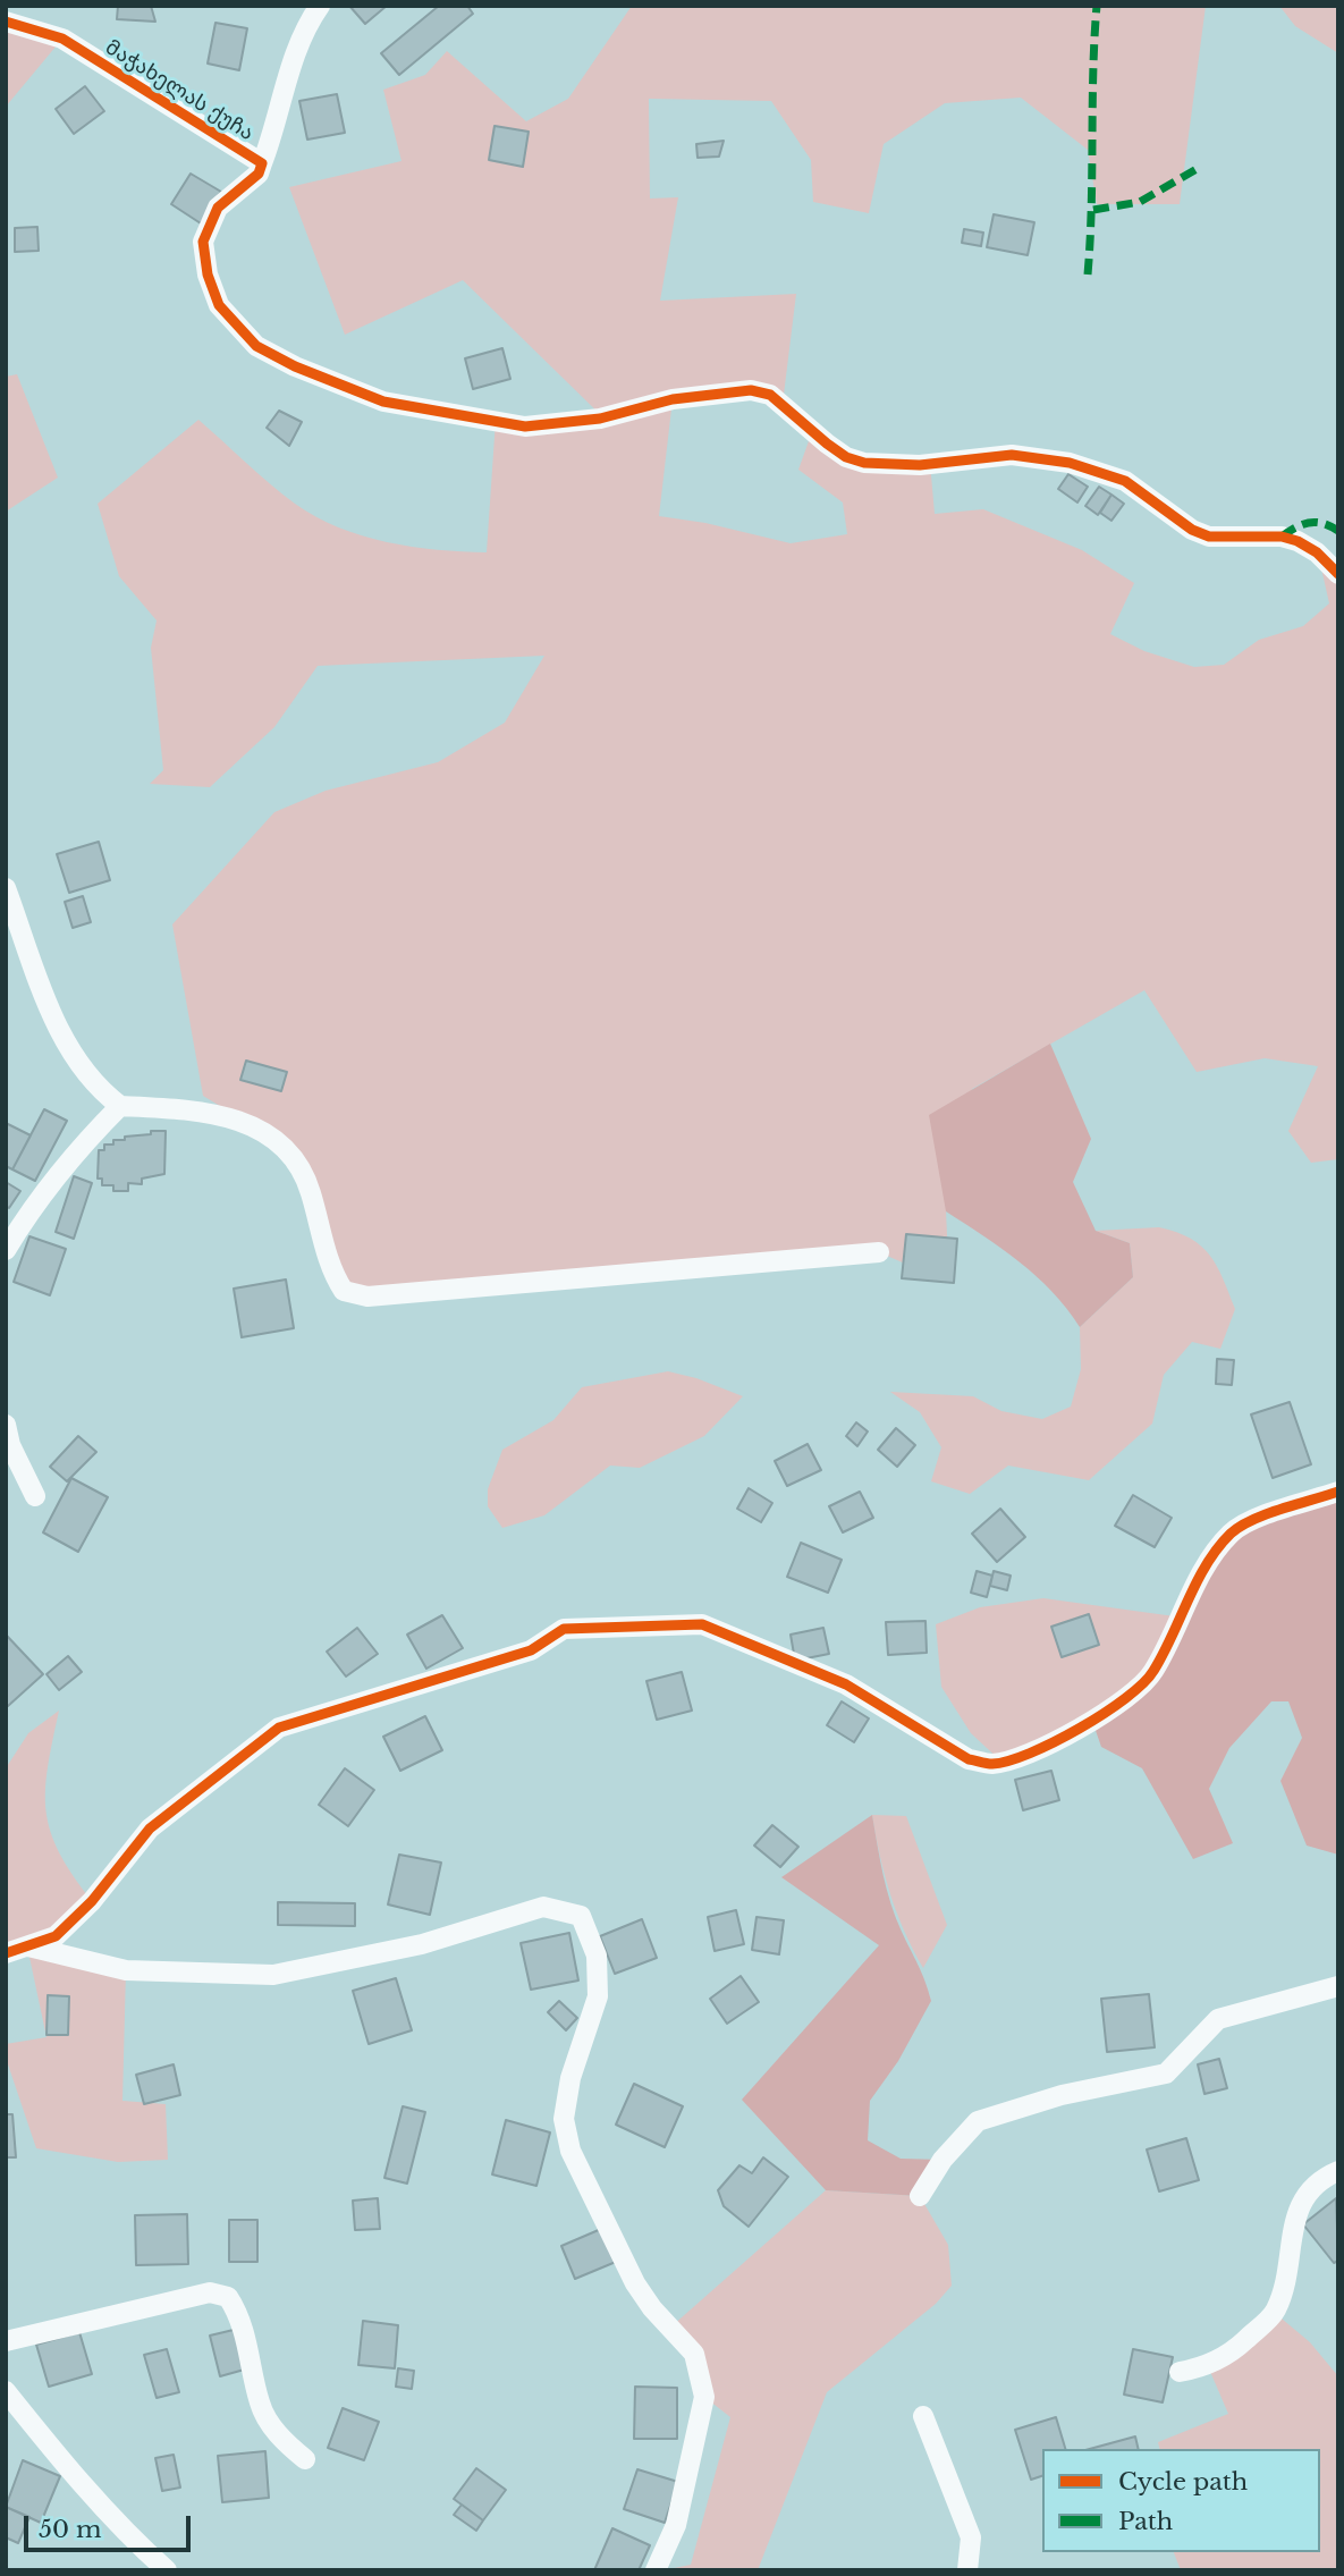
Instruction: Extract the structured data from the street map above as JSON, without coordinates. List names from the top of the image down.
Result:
{
  "streets": {
    "street": ["მაჭახელას ქუჩა"]
  },
  "legend": ["Cycle path", "Path"],
  "scale_bar": "50 m"
}
